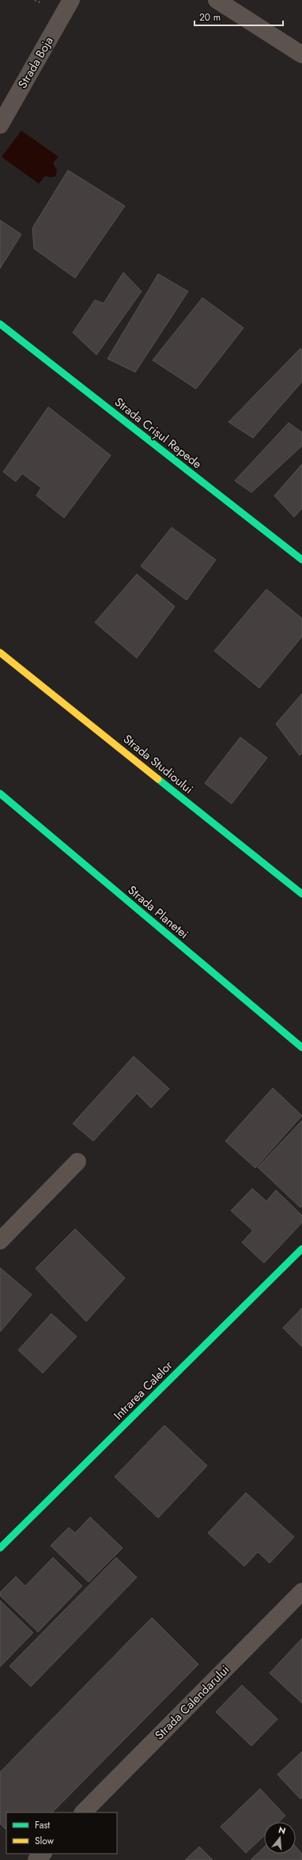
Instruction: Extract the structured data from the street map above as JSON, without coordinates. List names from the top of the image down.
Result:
{
  "streets": {
    "street": [
      "Strada Boja",
      "Strada Crișul Repede",
      "Strada Studioului",
      "Strada Planetei",
      "Intrarea Calelor",
      "Strada Calendarului"
    ]
  },
  "legend": ["Fast", "Slow"],
  "scale_bar": "20 m",
  "north": "top"
}
